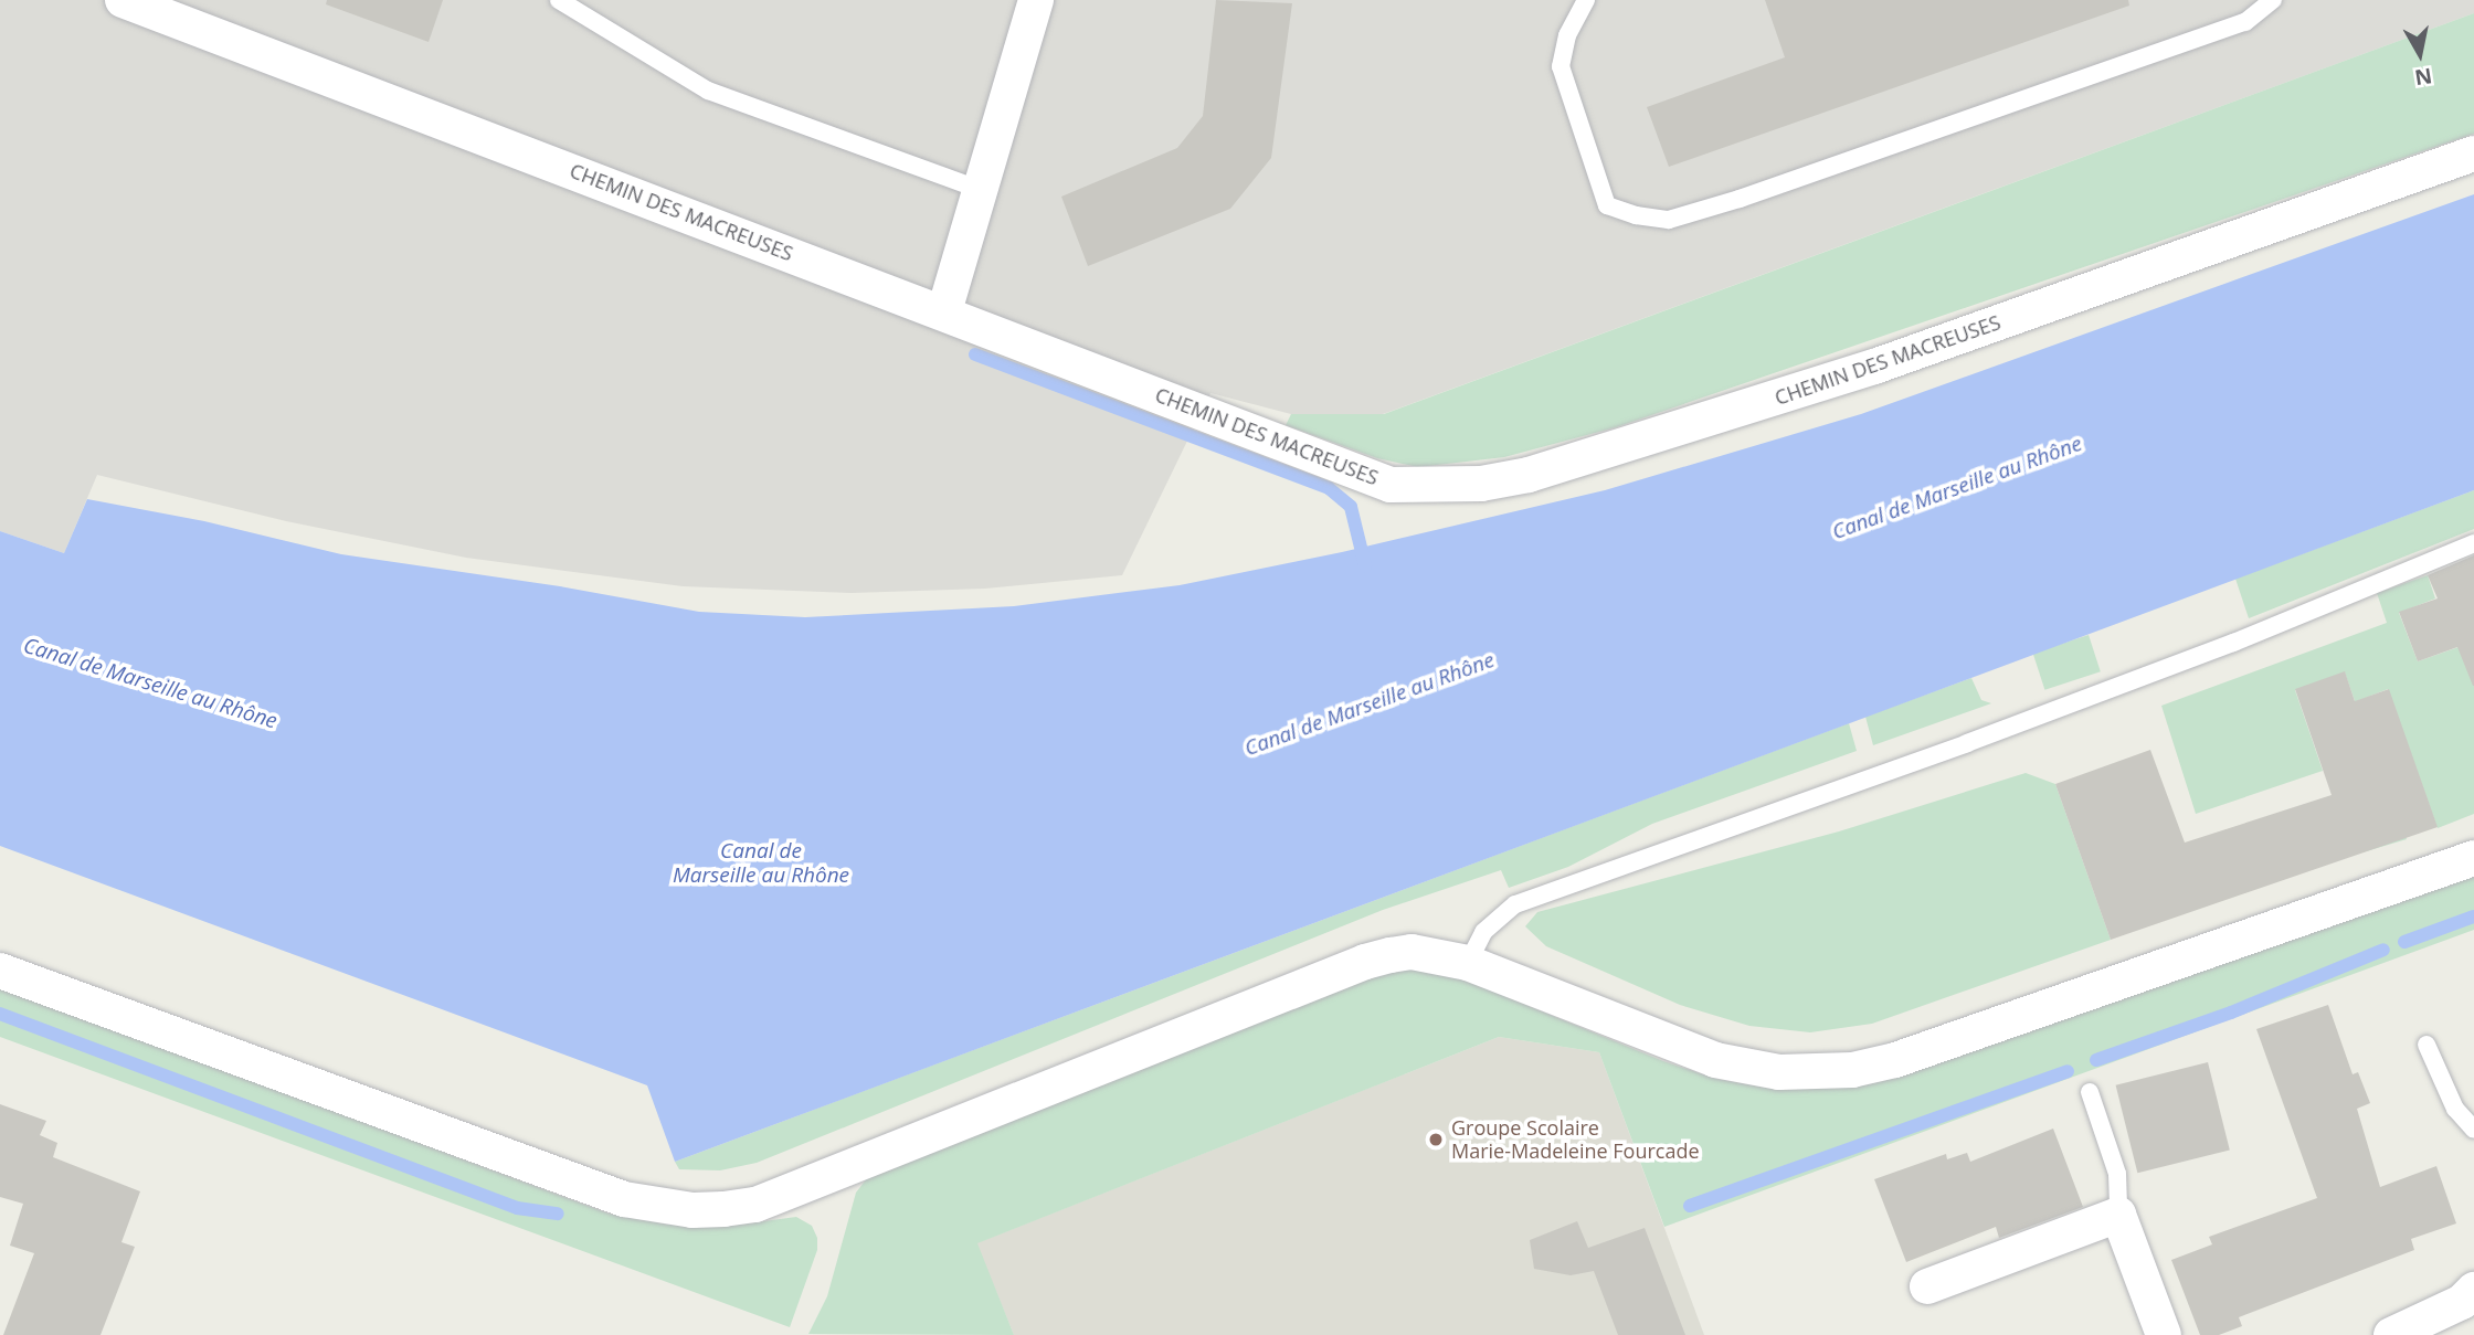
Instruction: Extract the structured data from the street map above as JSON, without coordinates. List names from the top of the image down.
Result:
{
  "streets": {
    "street": ["CHEMIN DES MACREUSES"]
  },
  "water": ["Canal de Marseille au Rhône"],
  "places": ["Groupe Scolaire Marie-Madeleine Fourcade"],
  "north": "bottom"
}
